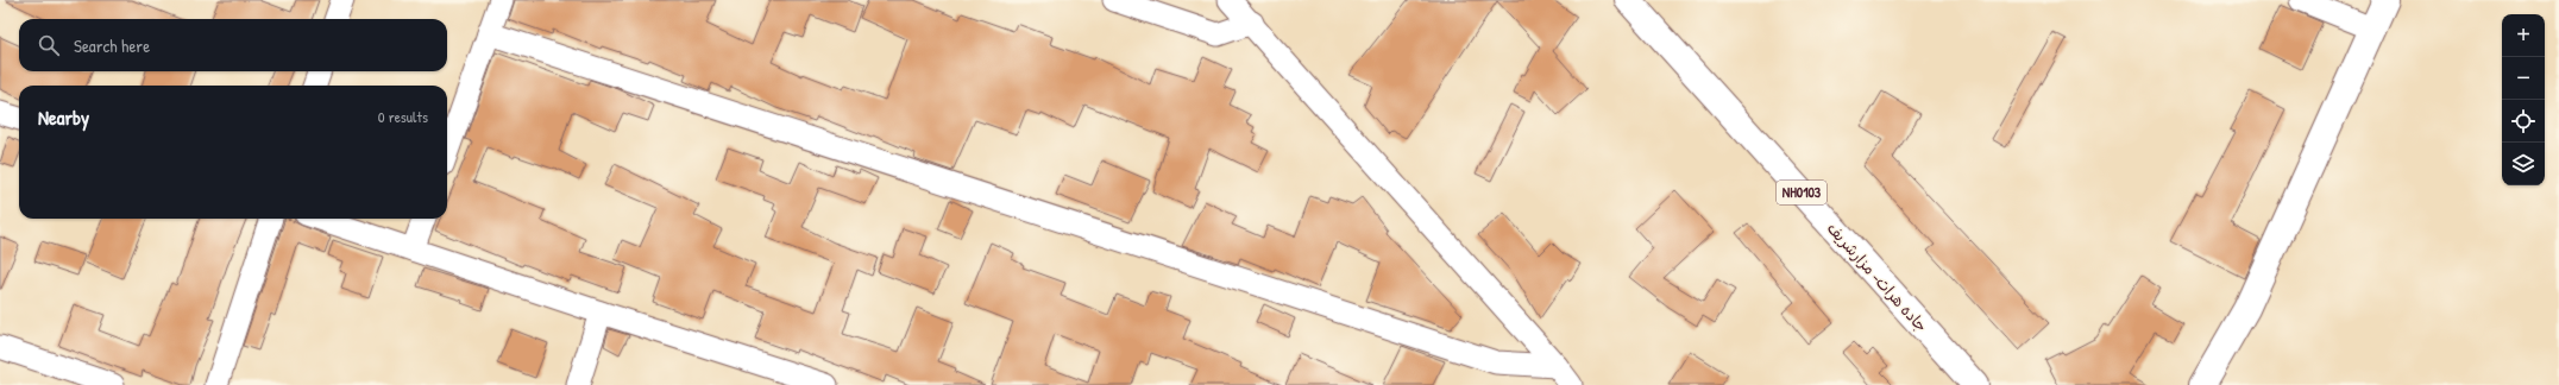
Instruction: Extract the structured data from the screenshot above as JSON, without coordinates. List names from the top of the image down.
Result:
{
  "streets": {
    "main road": ["NH0103", "جاده هرات- مزارشریف"]
  },
  "page": {
    "map_buttons": ["+", "−"],
    "search": "Search here",
    "heading": ["Nearby", "0 results"]
  }
}
